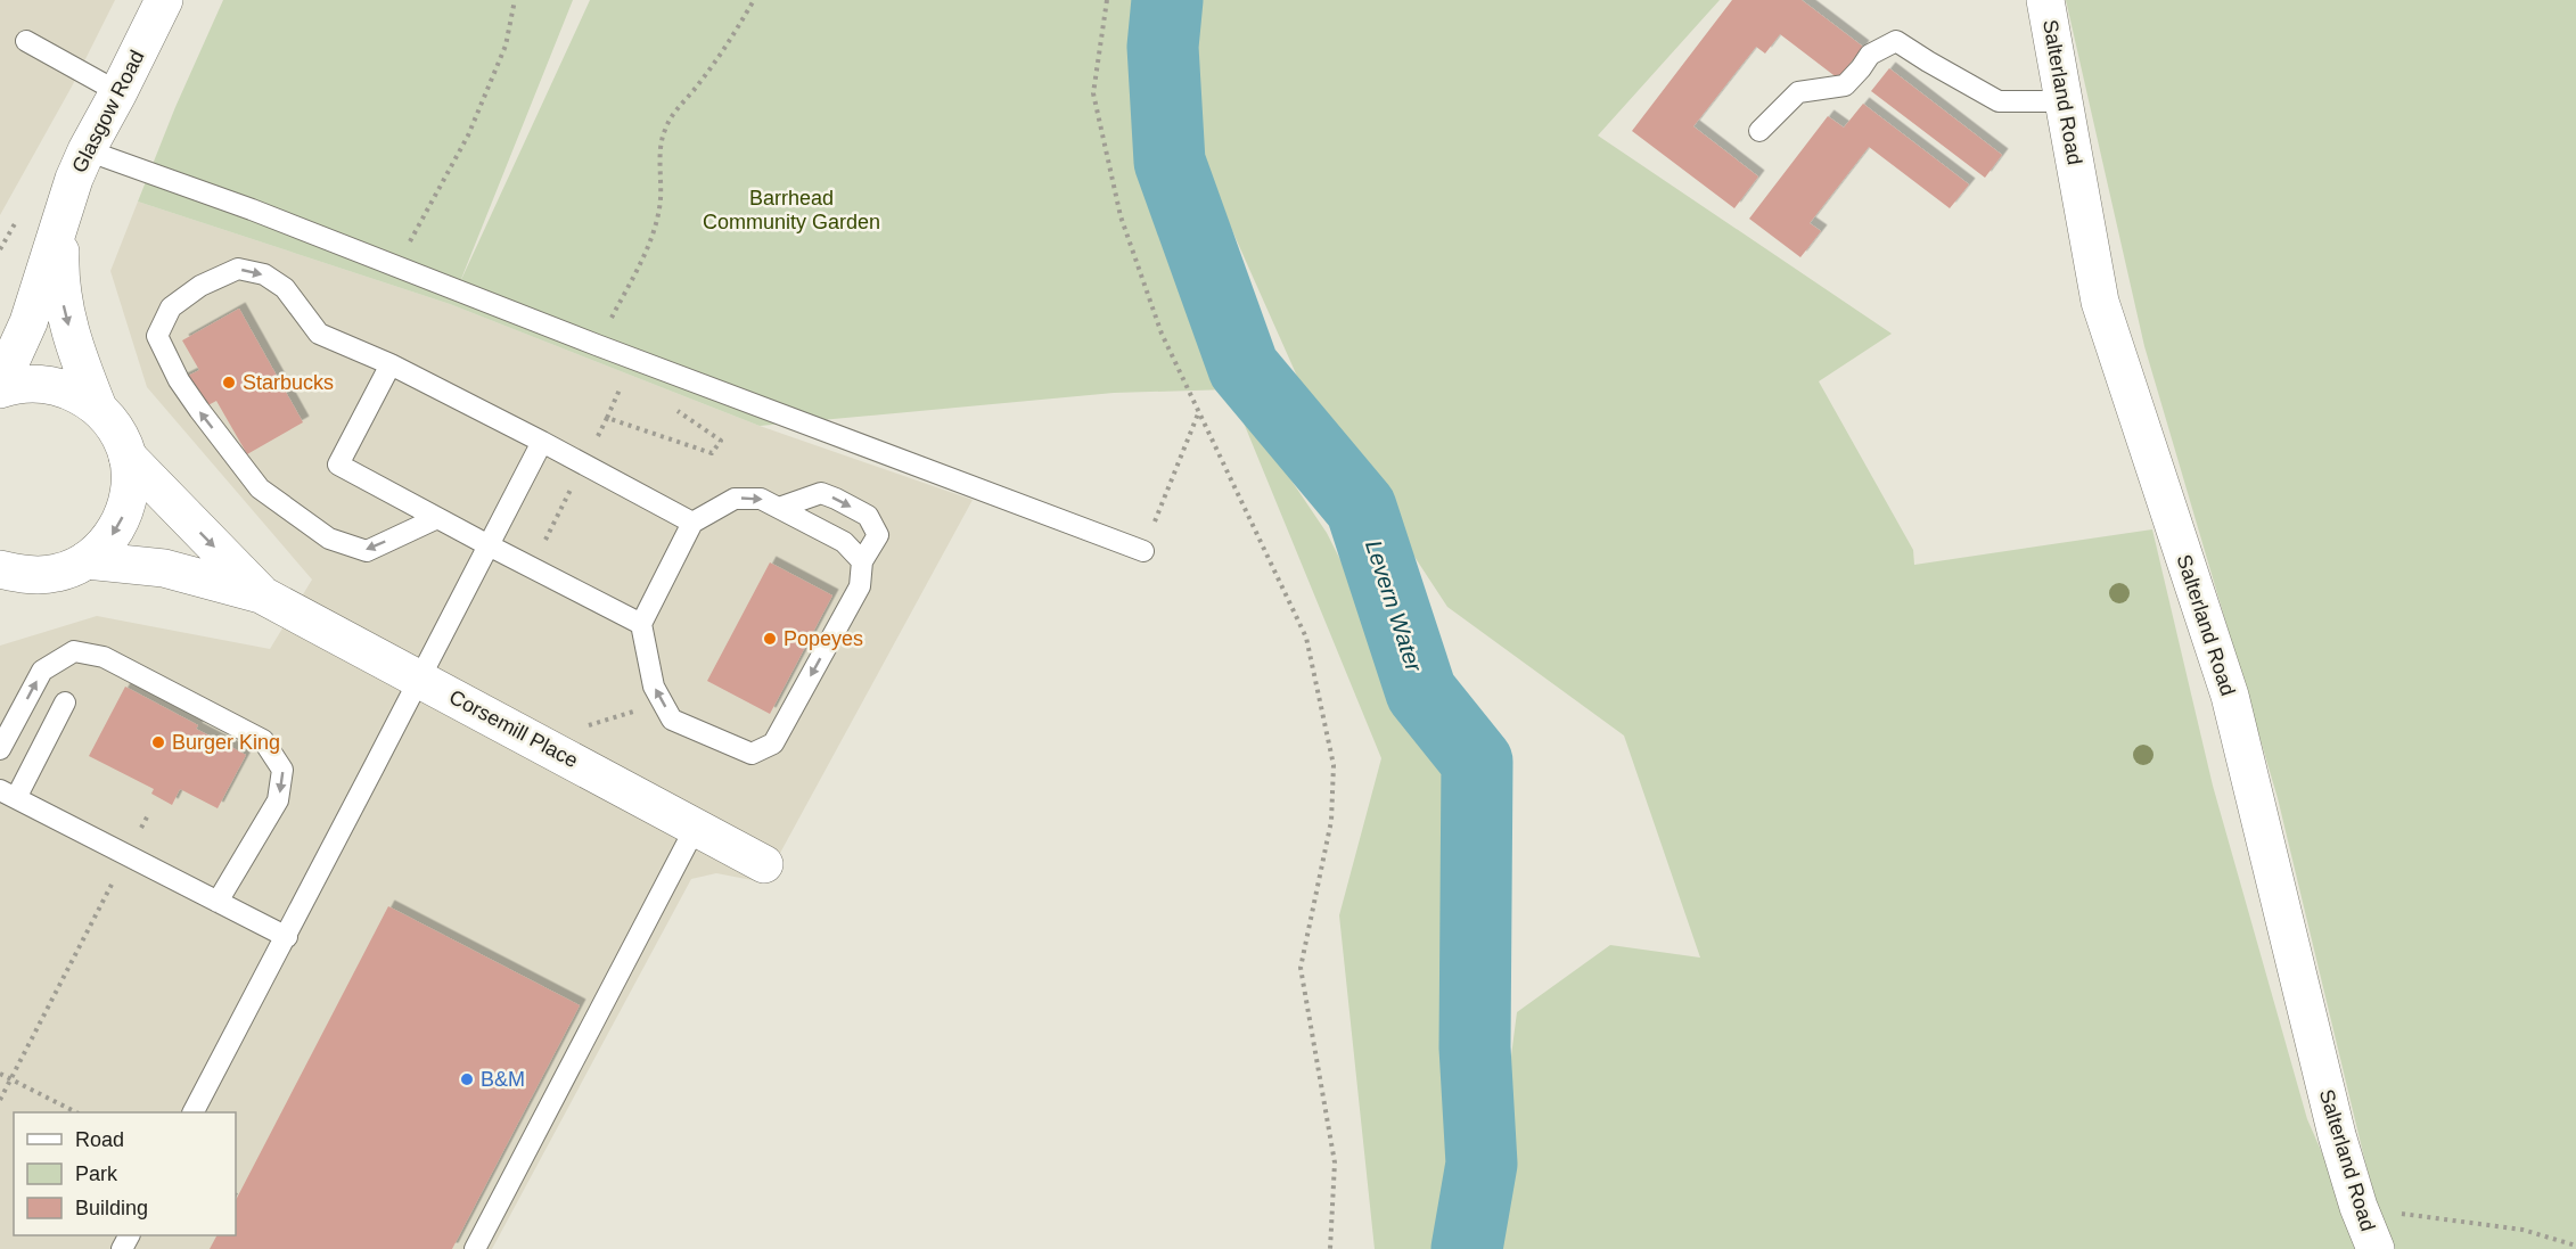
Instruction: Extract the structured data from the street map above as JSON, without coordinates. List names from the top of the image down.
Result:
{
  "streets": {
    "street": ["Salterland Road", "Glasgow Road", "Corsemill Place"]
  },
  "crossings": [
    ["Glasgow Road", "Corsemill Place"]
  ],
  "water": ["Levern Water"],
  "parks": ["Barrhead Community Garden"],
  "places": [
    "Starbucks",
    "Popeyes",
    "Burger King",
    "B&M"
  ],
  "legend": ["Road", "Park", "Building"]
}
